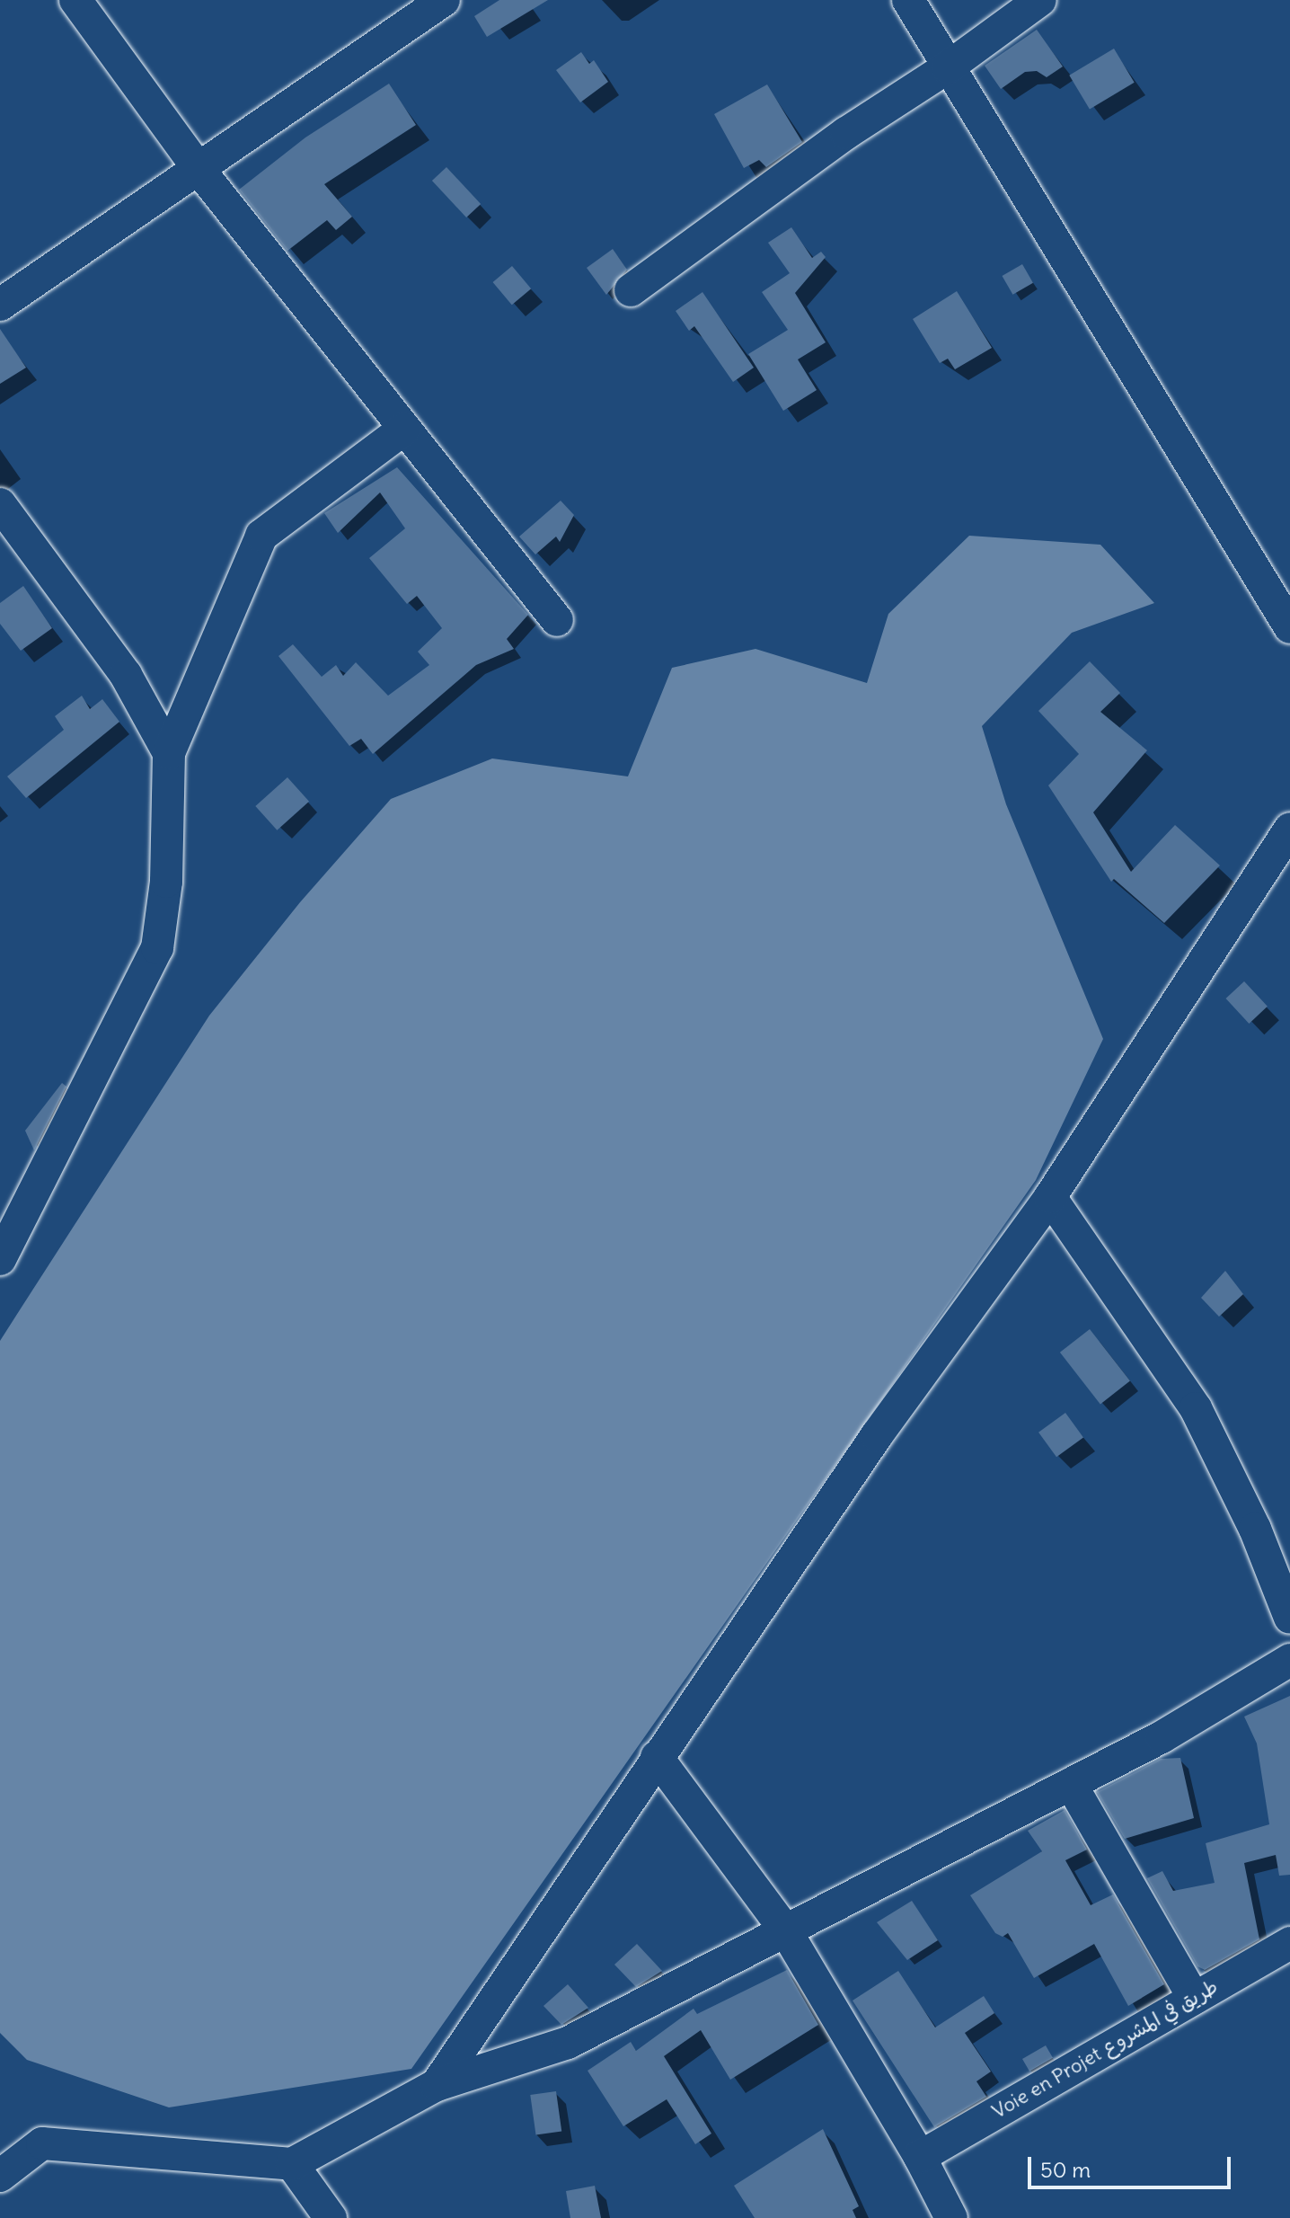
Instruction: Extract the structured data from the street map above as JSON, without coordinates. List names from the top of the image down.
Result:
{
  "streets": {
    "street": ["Voie en Projet طريق في المشروع"]
  },
  "scale_bar": "50 m"
}
